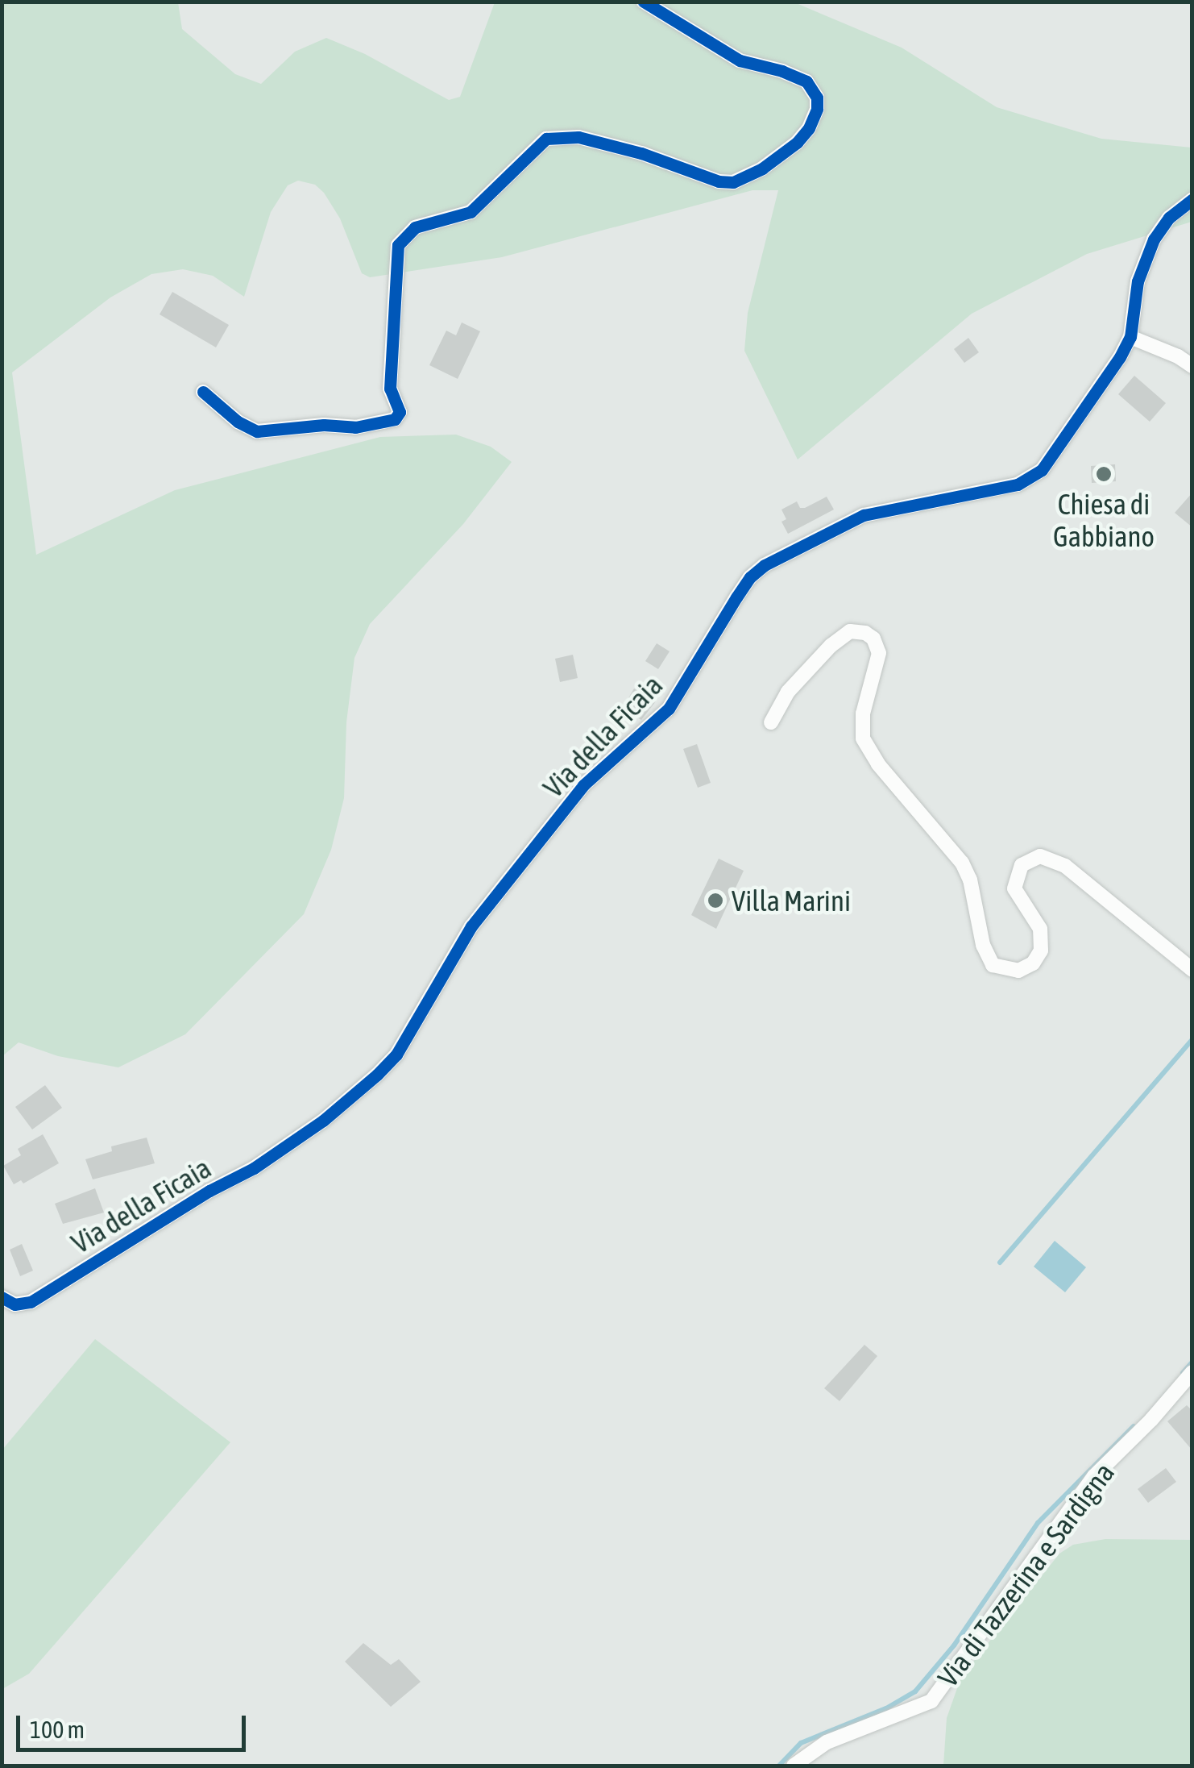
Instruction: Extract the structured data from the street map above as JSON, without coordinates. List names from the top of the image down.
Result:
{
  "streets": {
    "street": ["Via della Ficaia", "Via di Tazzerina e Sardigna"]
  },
  "places": ["Chiesa di Gabbiano", "Villa Marini"],
  "scale_bar": "100 m"
}
